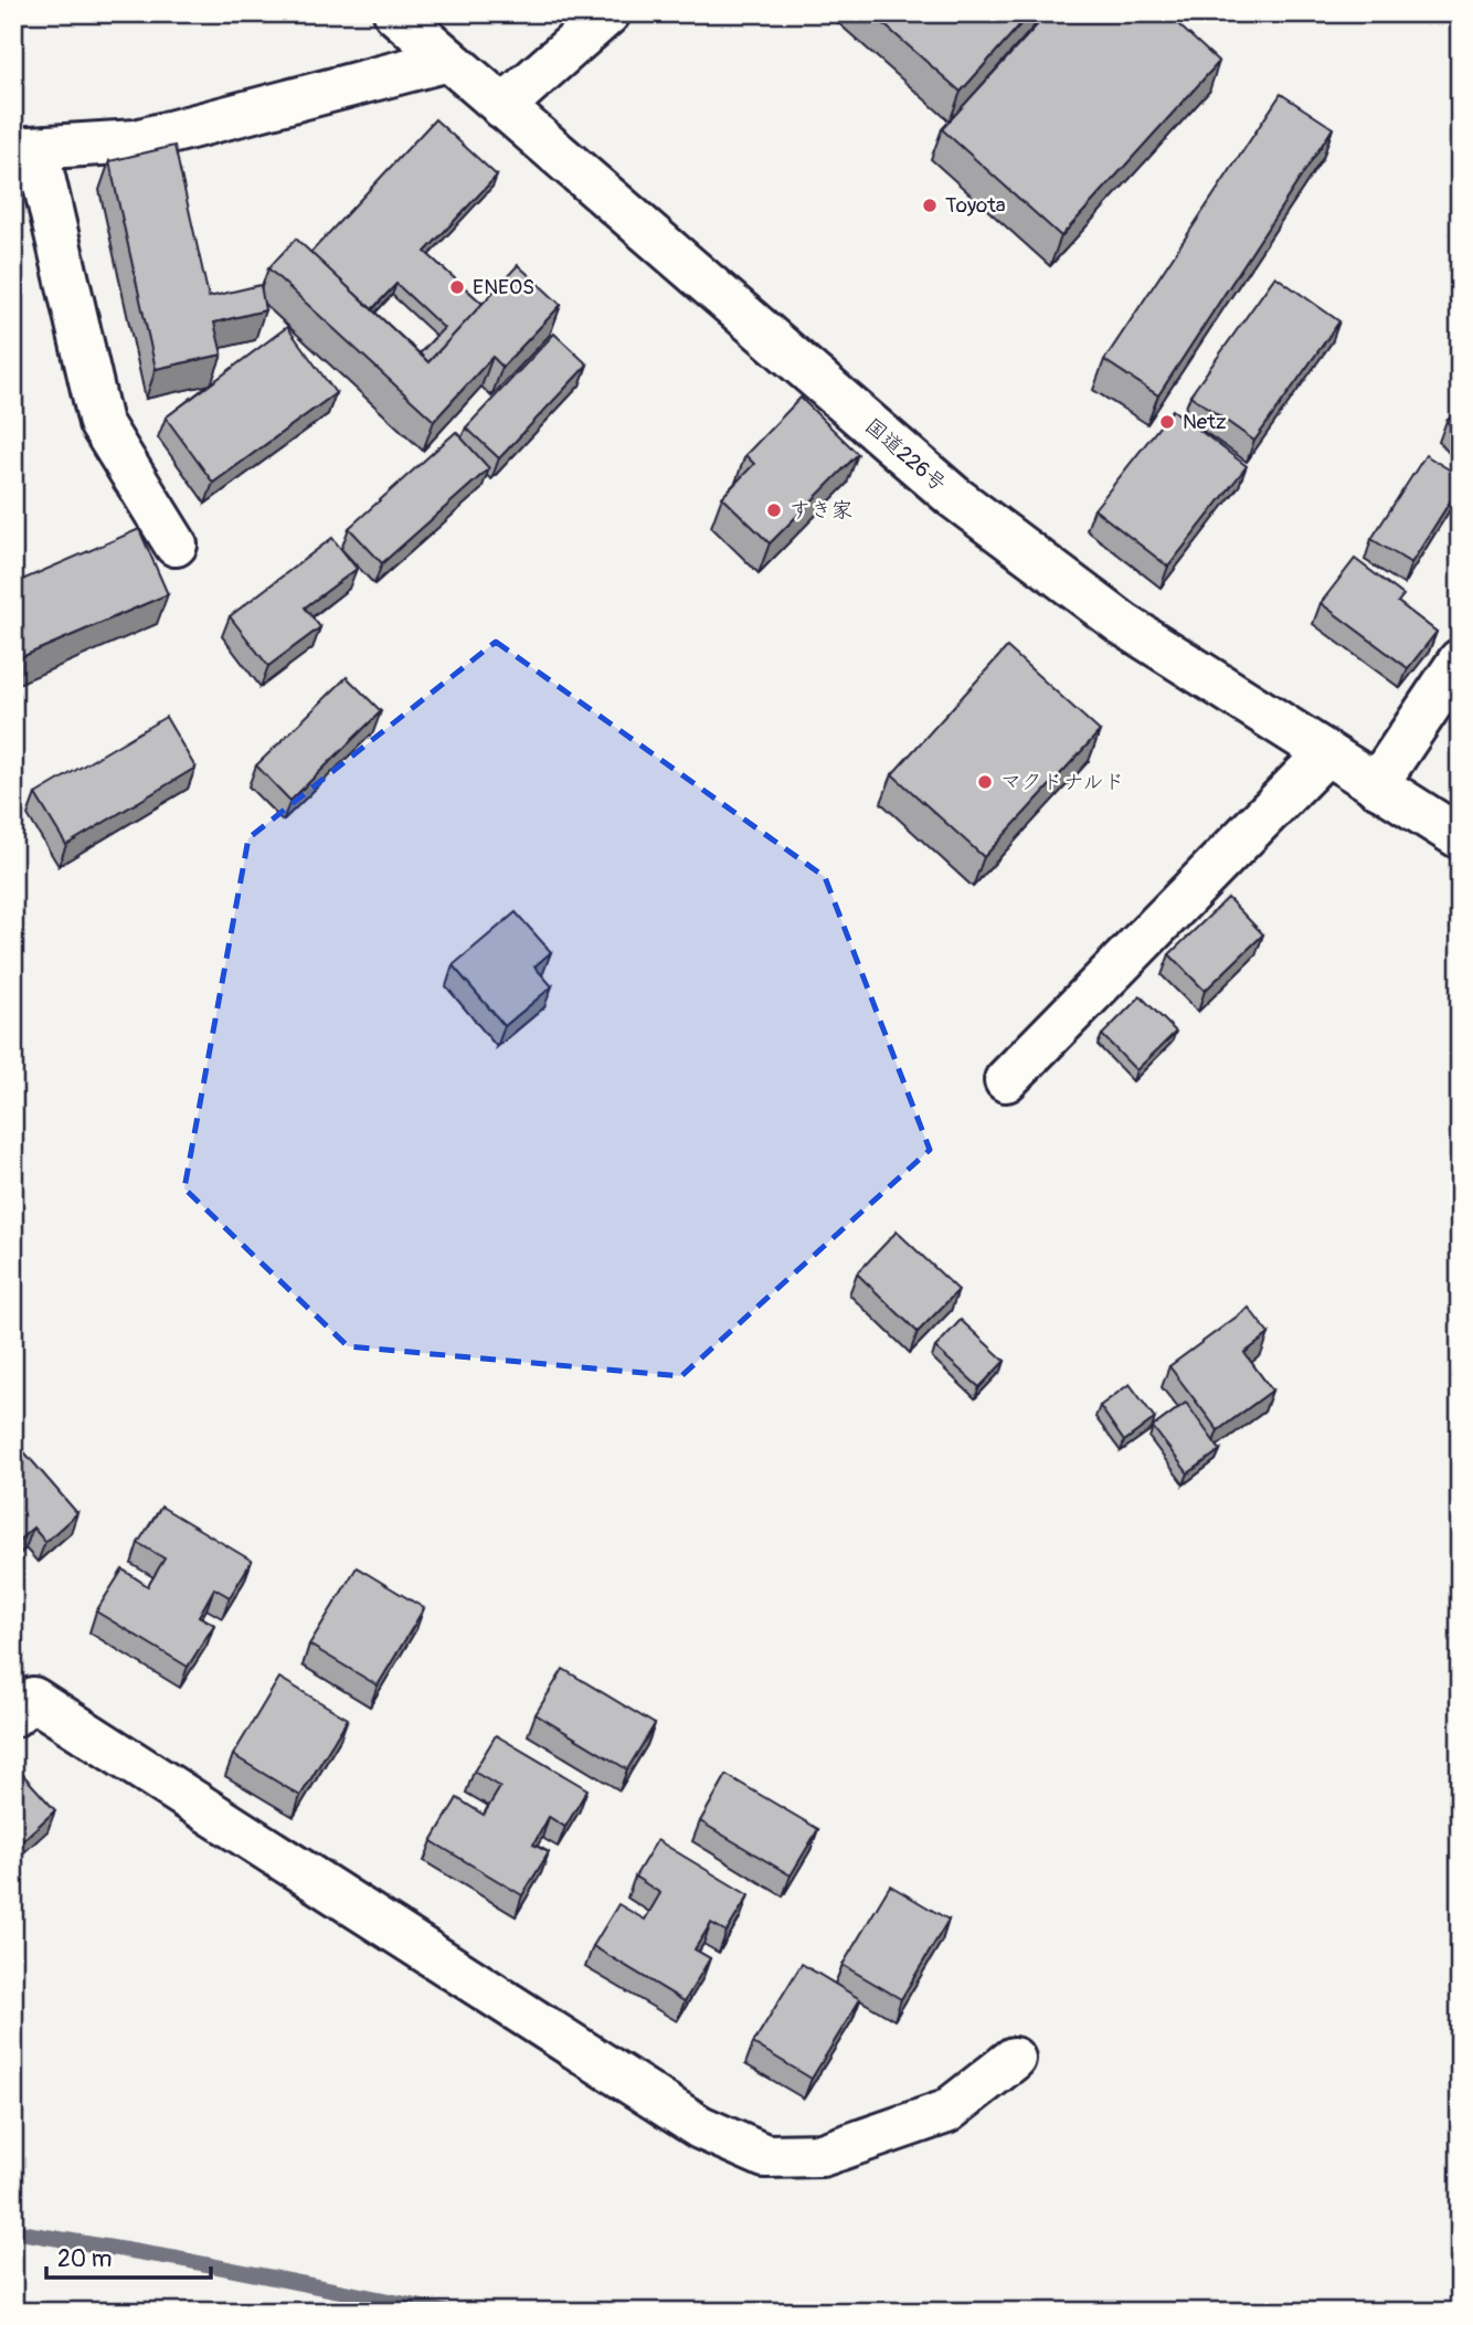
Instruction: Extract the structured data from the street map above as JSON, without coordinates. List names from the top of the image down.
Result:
{
  "streets": {
    "main road": ["国道226号"]
  },
  "places": [
    "Toyota",
    "ENEOS",
    "Netz",
    "すき家",
    "マクドナルド"
  ],
  "scale_bar": "20 m"
}
